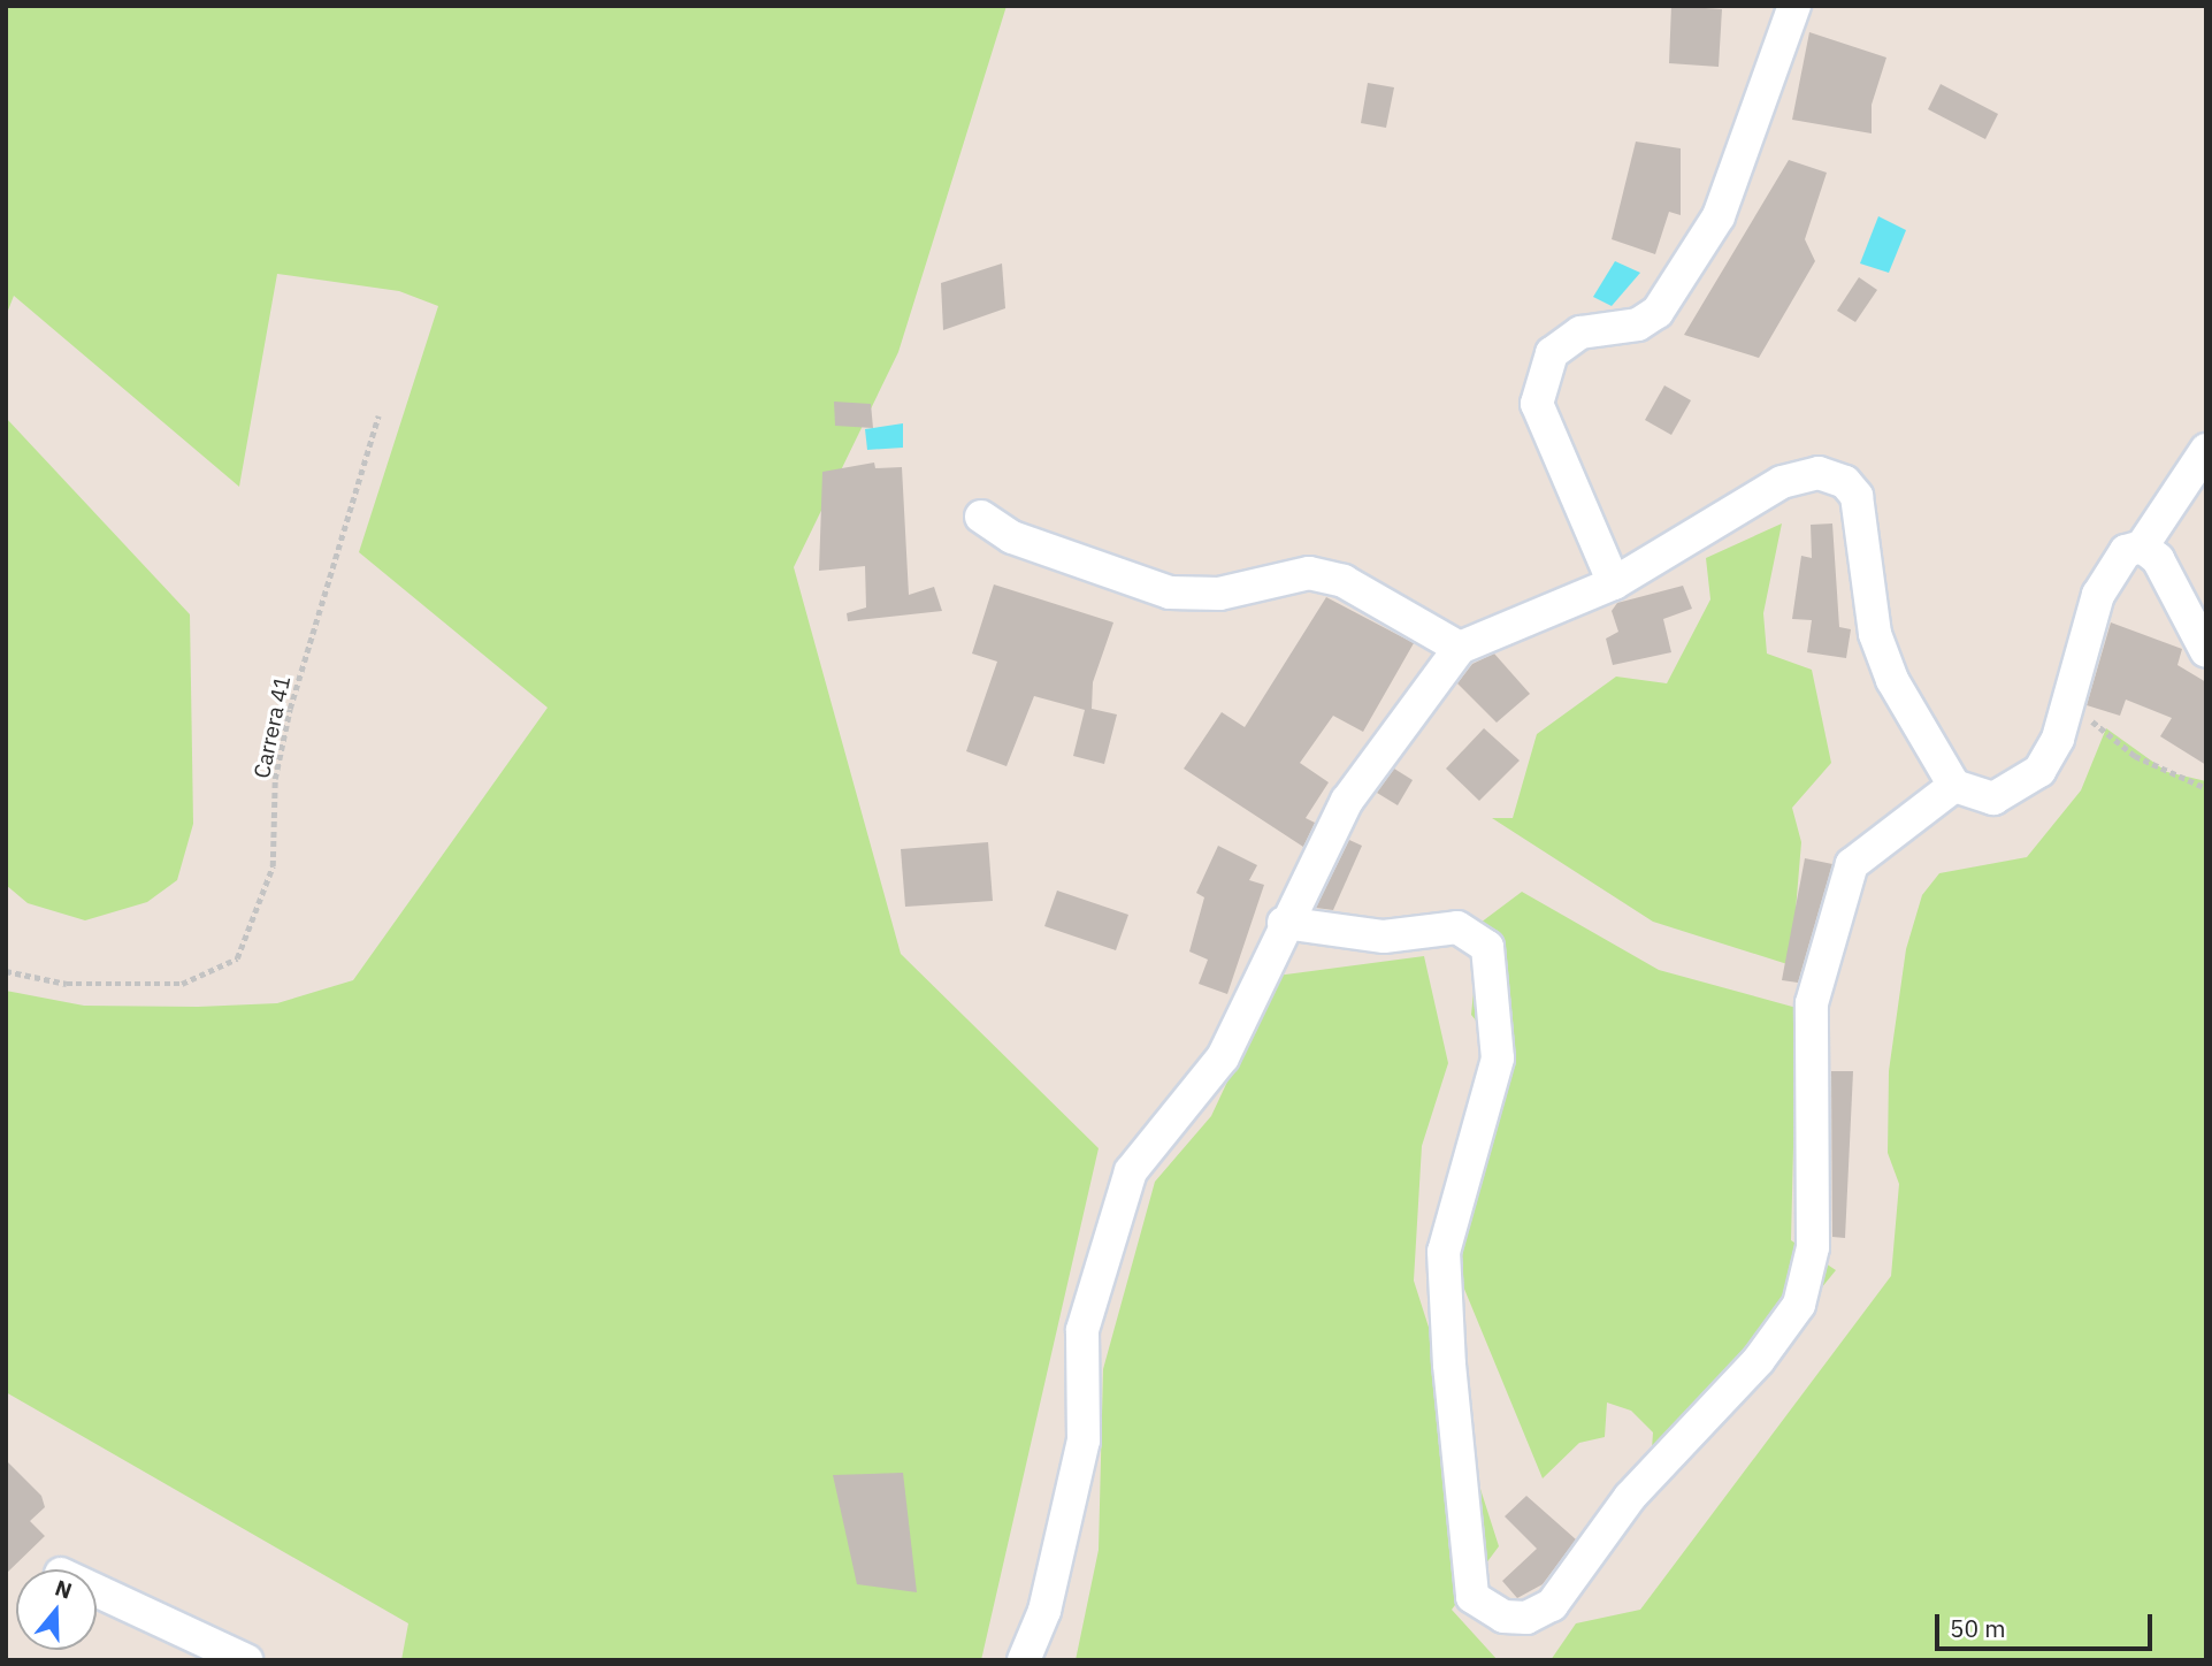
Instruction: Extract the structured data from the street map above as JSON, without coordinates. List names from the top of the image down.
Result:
{
  "streets": {
    "path": ["Carrera 41"]
  },
  "scale_bar": "50 m",
  "north": "top"
}
